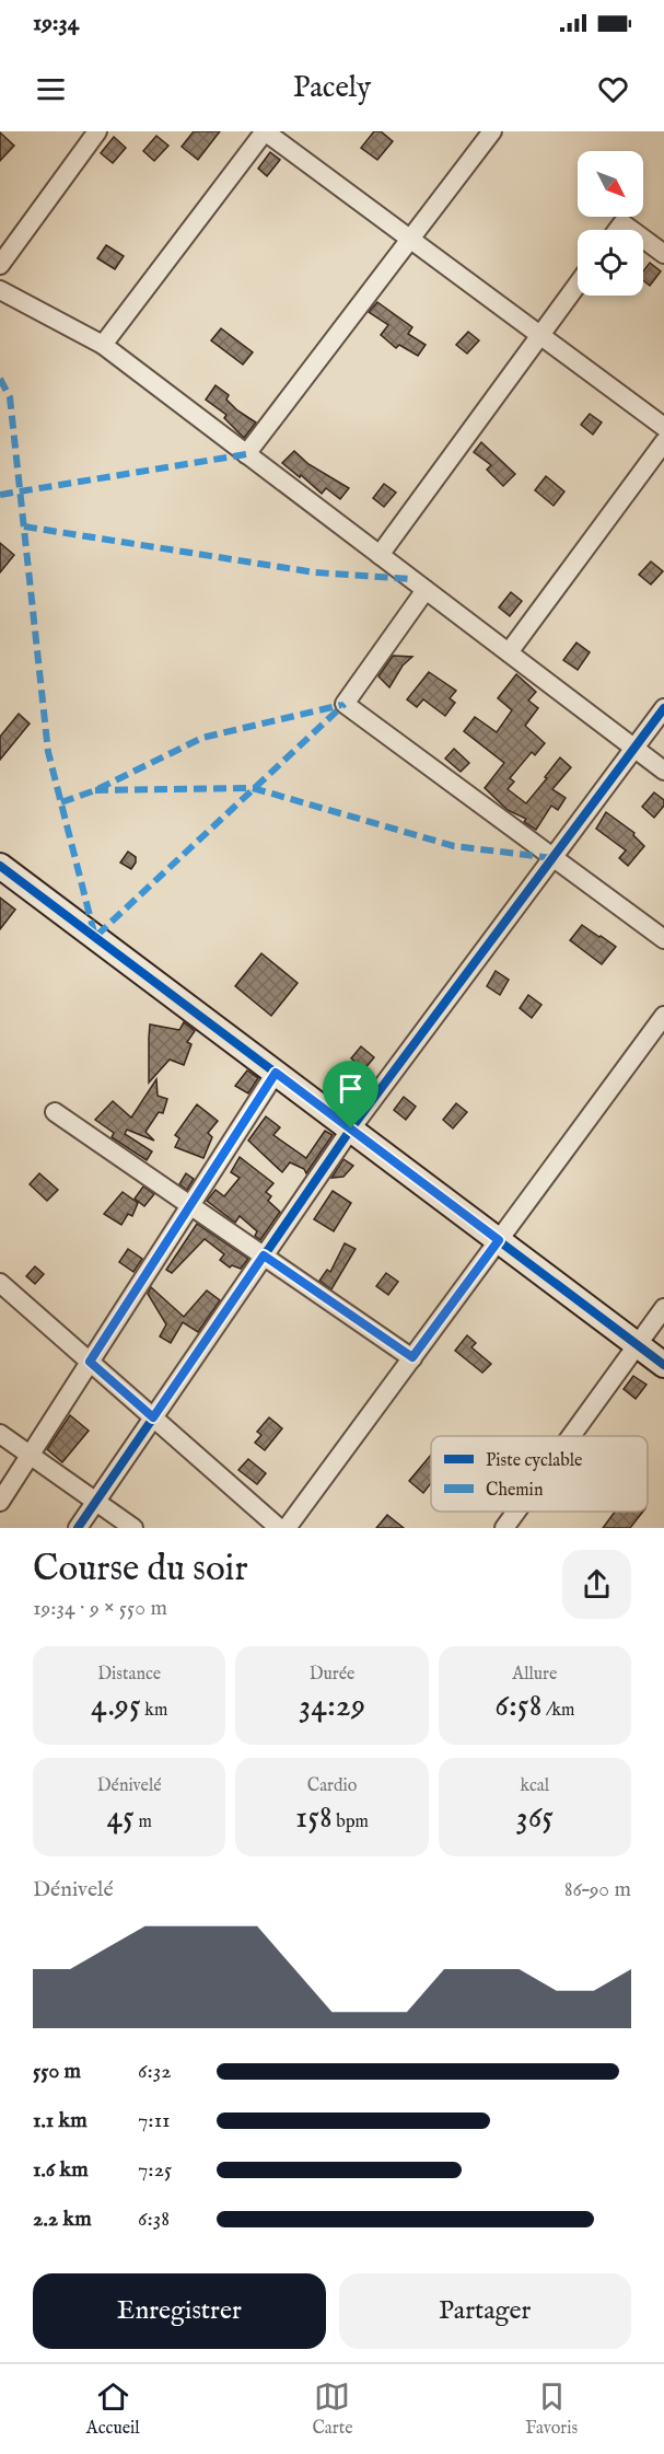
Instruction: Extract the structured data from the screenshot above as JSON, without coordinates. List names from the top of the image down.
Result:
{
  "legend": ["Piste cyclable", "Chemin"],
  "north": "bottom right",
  "page": {
    "status": "19:34",
    "header": "Pacely",
    "heading": ["Course du soir", "19:34 · 9 × 550 m"],
    "stats": [
      ["Distance", "4.95 km"],
      ["Durée", "34:29"],
      ["Allure", "6:58 /km"],
      ["Dénivelé", "45 m"],
      ["Cardio", "158 bpm"],
      ["kcal", "365"]
    ],
    "chart": ["Dénivelé", "86–90 m"],
    "list": [
      {
        "name": "550 m",
        "note": "6:32"
      },
      {
        "name": "1.1 km",
        "note": "7:11"
      },
      {
        "name": "1.6 km",
        "note": "7:25"
      },
      {
        "name": "2.2 km",
        "note": "6:38"
      }
    ],
    "buttons": ["Enregistrer", "Partager"],
    "tabs": ["Accueil", "Carte", "Favoris"]
  }
}
